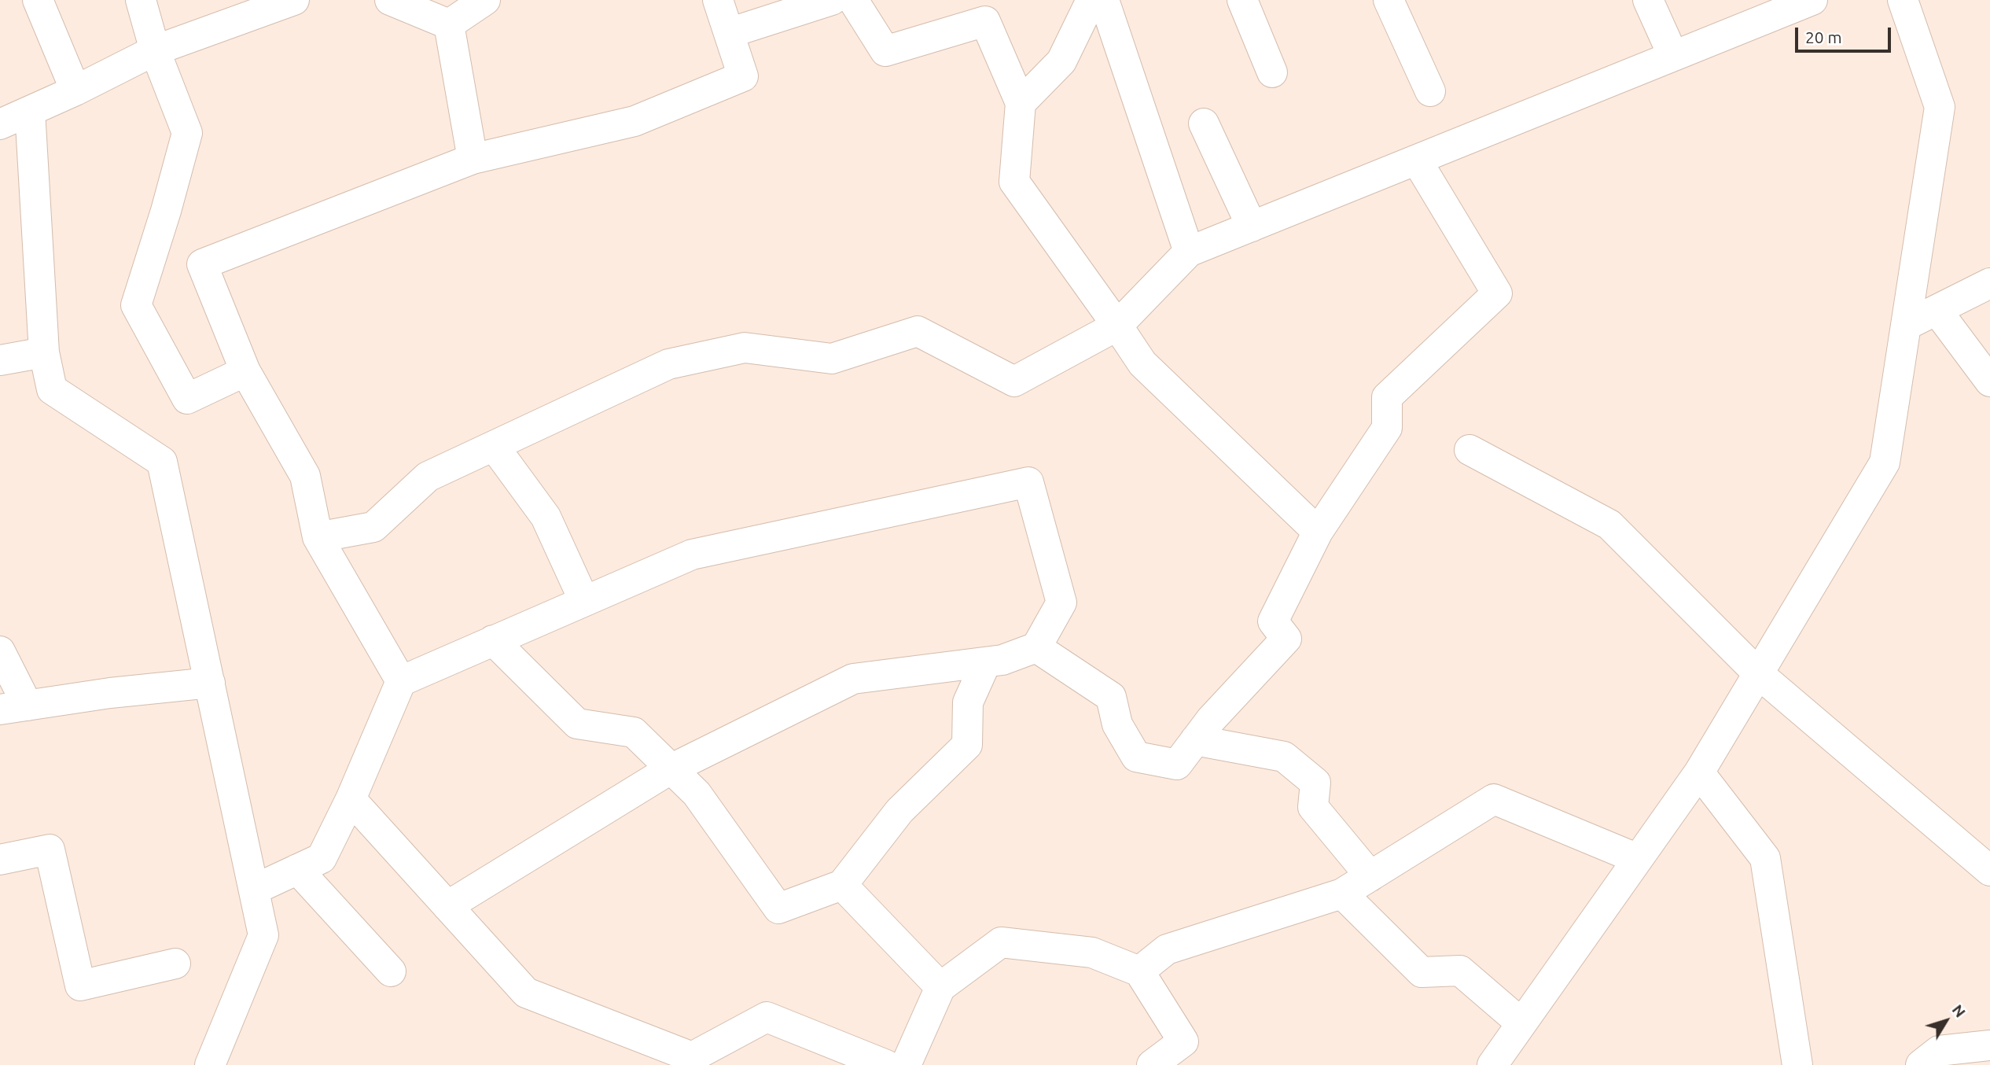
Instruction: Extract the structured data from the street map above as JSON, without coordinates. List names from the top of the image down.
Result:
{
  "scale_bar": "20 m",
  "north": "top right"
}
